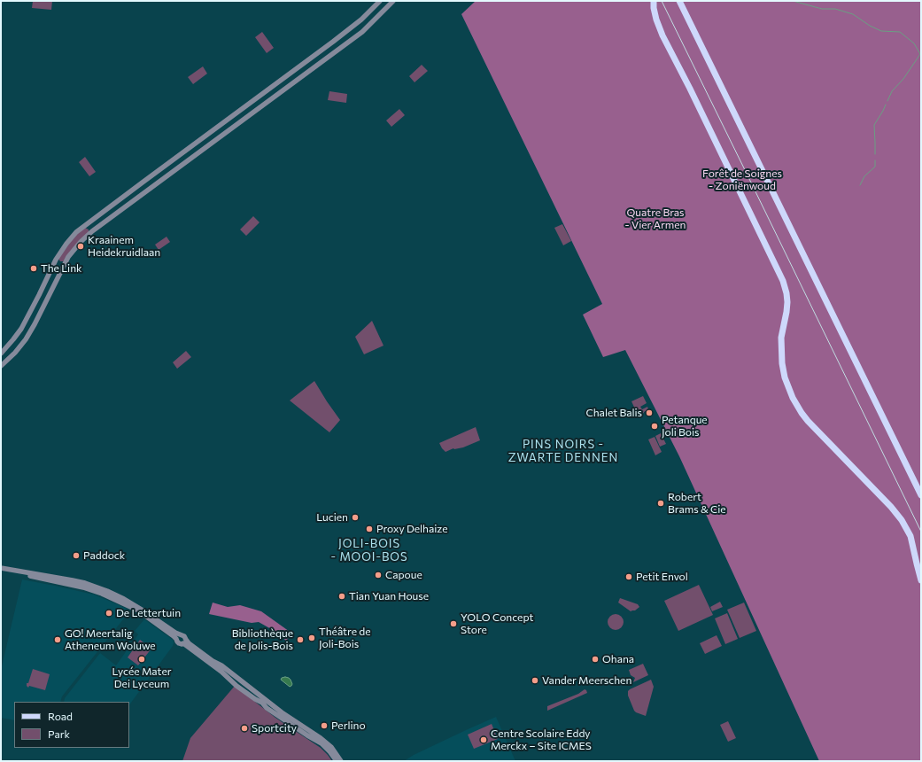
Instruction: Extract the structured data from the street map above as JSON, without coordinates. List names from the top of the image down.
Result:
{
  "districts": ["PINS NOIRS - ZWARTE DENNEN", "JOLI-BOIS - MOOI-BOS"],
  "parks": ["Forêt de Soignes - Zoniënwoud", "Quatre Bras - Vier Armen"],
  "places": [
    "Kraainem Heidekruidlaan",
    "The Link",
    "Chalet Balis",
    "Petanque Joli Bois",
    "Robert Brams & Cie",
    "Lucien",
    "Proxy Delhaize",
    "Paddock",
    "Capoue",
    "Petit Envol",
    "Tian Yuan House",
    "De Lettertuin",
    "YOLO Concept Store",
    "Théâtre de Joli-Bois",
    "GO! Meertalig Atheneum Woluwe",
    "Bibliothèque de Jolis-Bois",
    "Lycée Mater Dei Lyceum",
    "Ohana",
    "Vander Meerschen",
    "Perlino",
    "Sportcity",
    "Centre Scolaire Eddy Merckx – Site ICMES"
  ],
  "legend": ["Road", "Park"]
}
